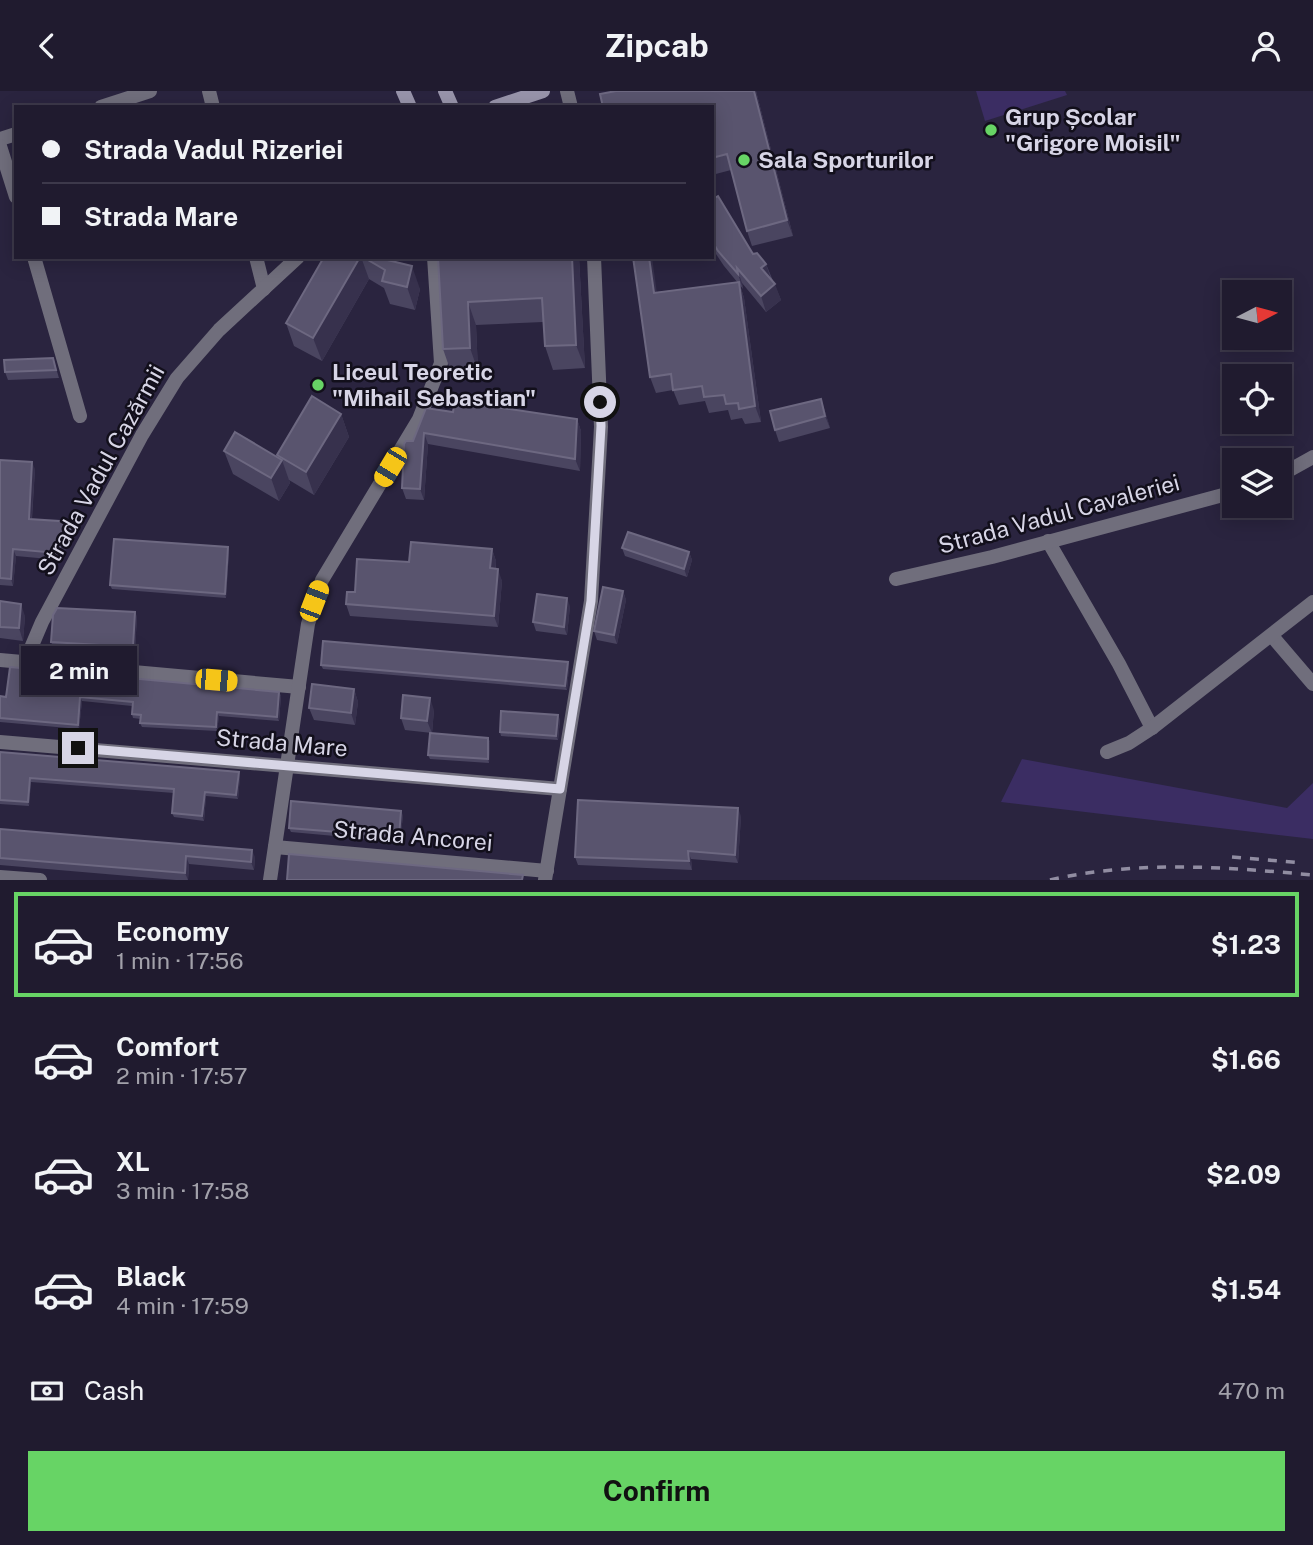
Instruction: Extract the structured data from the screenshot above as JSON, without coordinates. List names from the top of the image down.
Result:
{
  "streets": {
    "street": [
      "Strada Vadul Cazărmii",
      "Strada Vadul Cavaleriei",
      "Strada Mare",
      "Strada Ancorei"
    ]
  },
  "places": ["Grup Școlar \"Grigore Moisil\"", "Sala Sporturilor", "Liceul Teoretic \"Mihail Sebastian\""],
  "north": "right",
  "page": {
    "header": "Zipcab",
    "banner": ["Strada Vadul Rizeriei", "Strada Mare"],
    "bubble": "2 min",
    "list": [
      {
        "name": "Economy",
        "note": "1 min · 17:56",
        "value": "$1.23"
      },
      {
        "name": "Comfort",
        "note": "2 min · 17:57",
        "value": "$1.66"
      },
      {
        "name": "XL",
        "note": "3 min · 17:58",
        "value": "$2.09"
      },
      {
        "name": "Black",
        "note": "4 min · 17:59",
        "value": "$1.54"
      }
    ],
    "pay": ["Cash", "470 m"],
    "buttons": "Confirm"
  }
}
